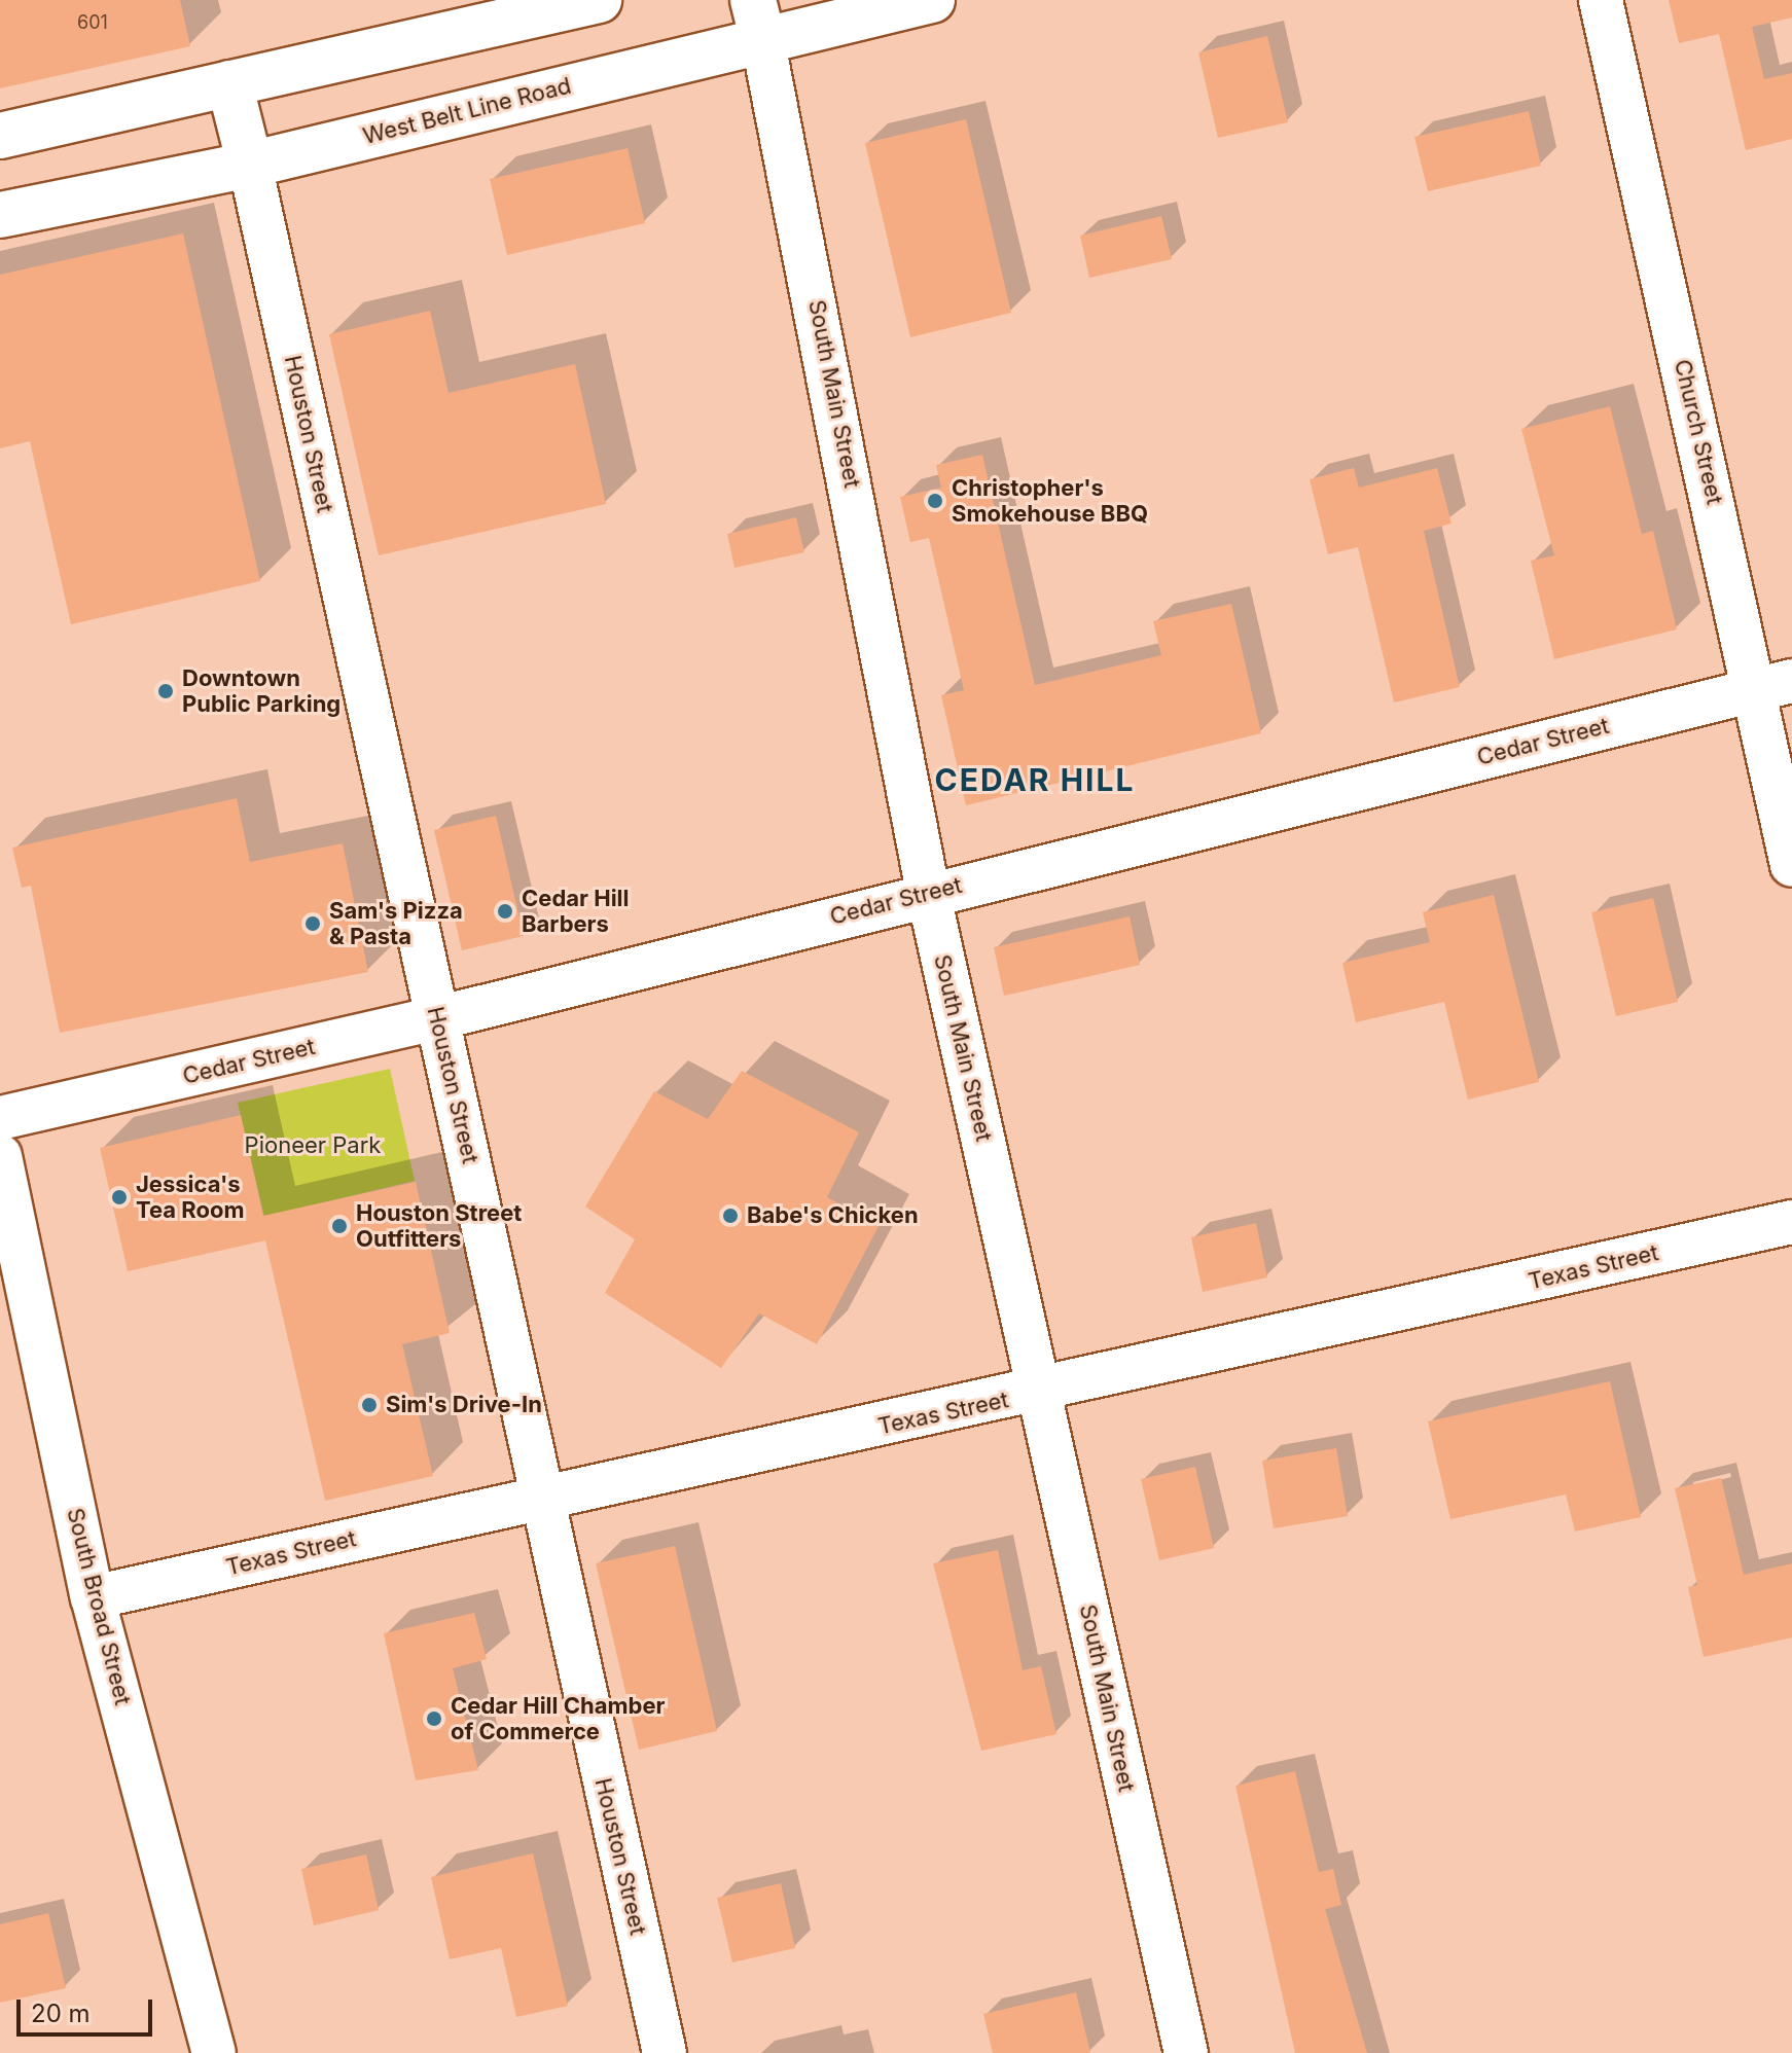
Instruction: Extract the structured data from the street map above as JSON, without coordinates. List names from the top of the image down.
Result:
{
  "streets": {
    "main road": ["West Belt Line Road"],
    "street": [
      "South Main Street",
      "Church Street",
      "Houston Street",
      "Cedar Street",
      "Texas Street",
      "South Broad Street"
    ]
  },
  "crossings": [
    ["West Belt Line Road", "South Main Street"],
    ["West Belt Line Road", "Houston Street"],
    ["South Main Street", "Cedar Street"],
    ["South Main Street", "Texas Street"],
    ["Church Street", "Cedar Street"],
    ["Houston Street", "Cedar Street"],
    ["Houston Street", "Texas Street"],
    ["Texas Street", "South Broad Street"]
  ],
  "districts": ["CEDAR HILL"],
  "parks": ["Pioneer Park"],
  "places": [
    "Christopher's Smokehouse BBQ",
    "Downtown Public Parking",
    "Cedar Hill Barbers",
    "Sam's Pizza & Pasta",
    "Jessica's Tea Room",
    "Babe's Chicken",
    "Houston Street Outfitters",
    "Sim's Drive-In",
    "Cedar Hill Chamber of Commerce"
  ],
  "house_numbers": ["601"],
  "scale_bar": "20 m"
}
